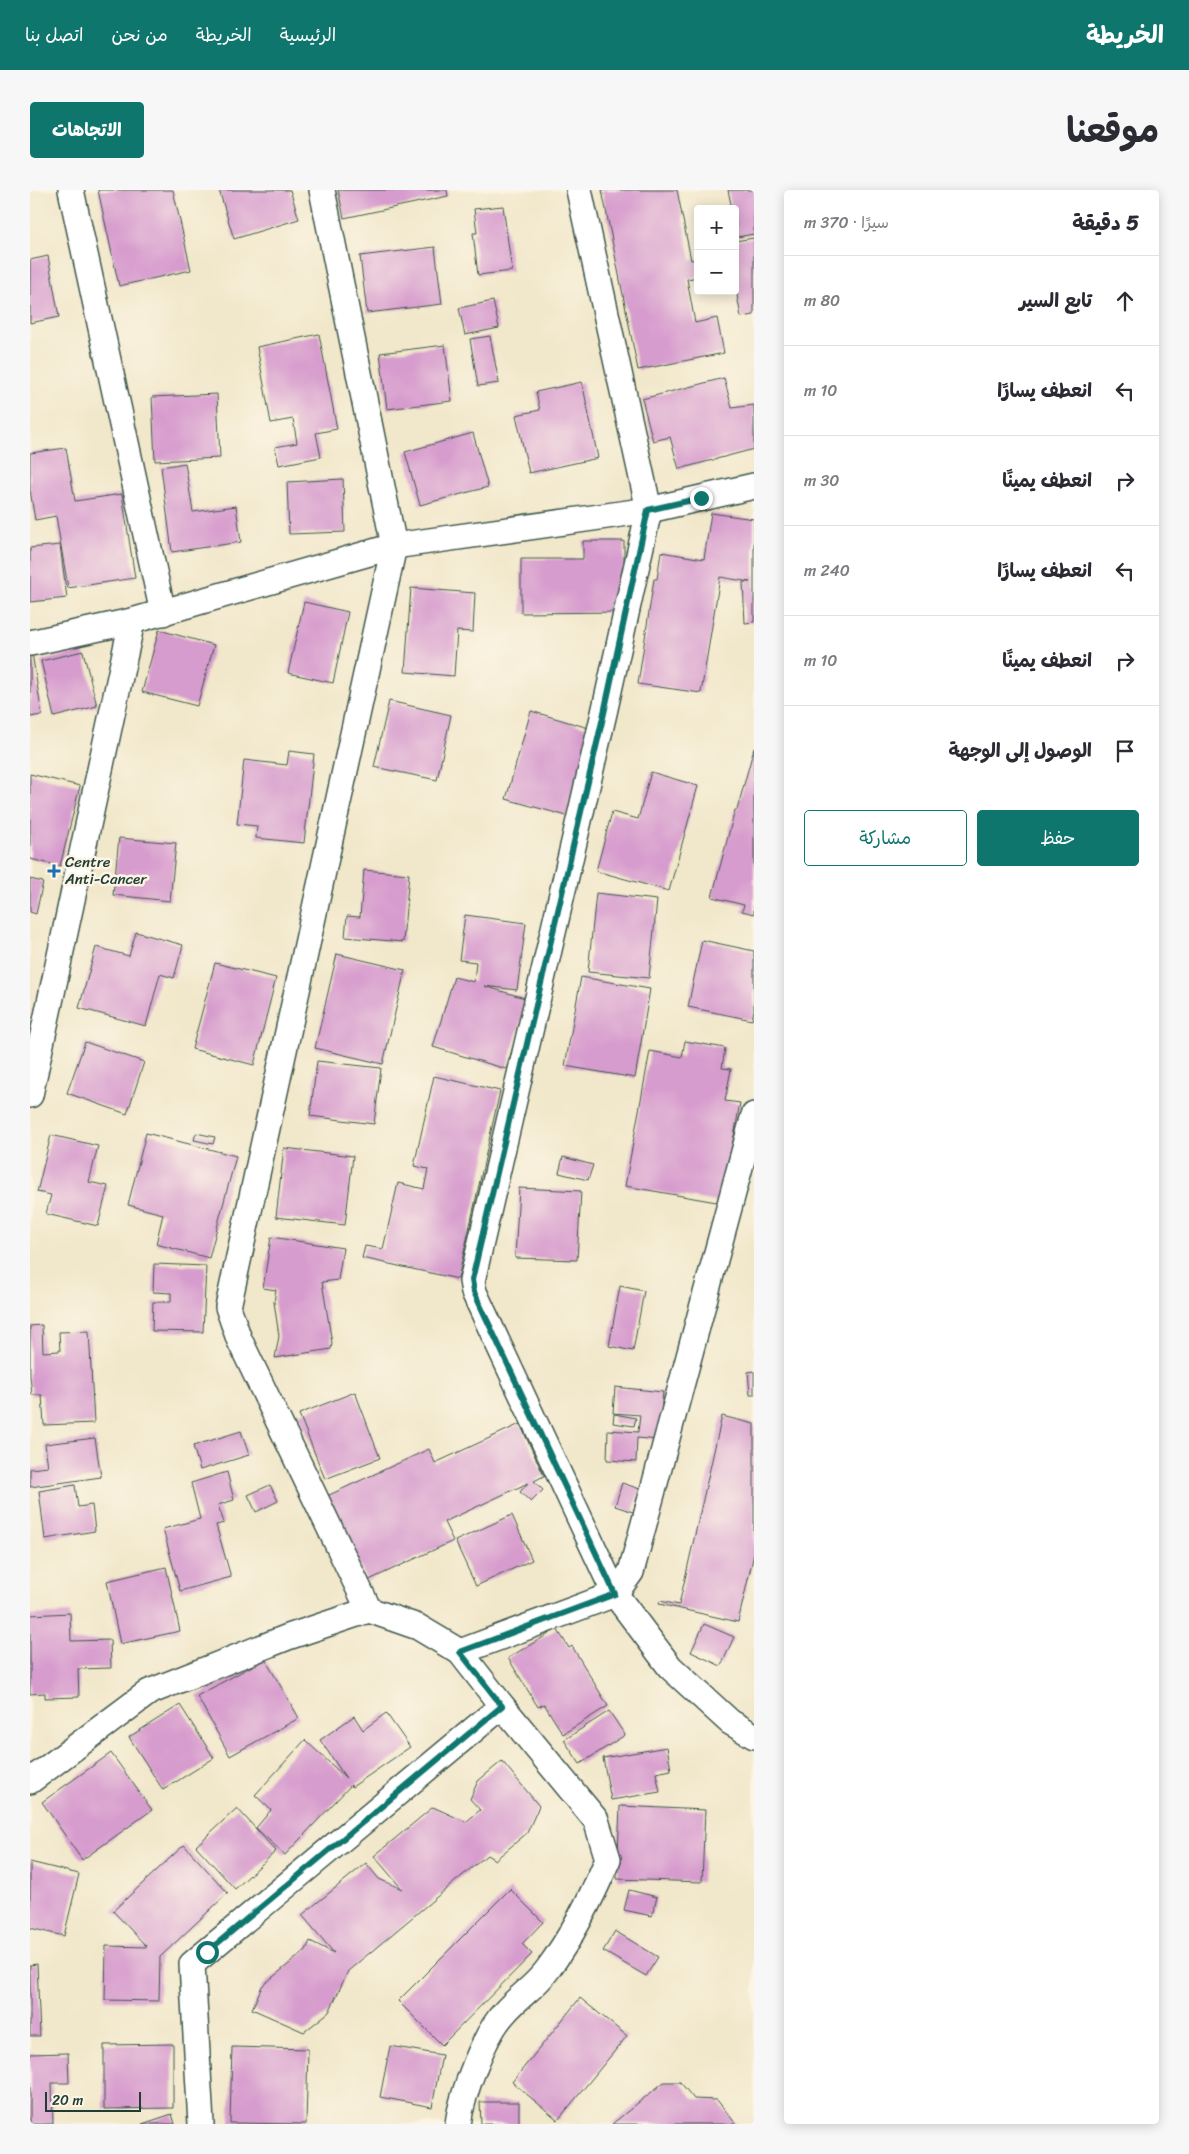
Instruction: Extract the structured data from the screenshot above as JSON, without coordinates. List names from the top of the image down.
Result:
{
  "places": {
    "health": ["Centre Anti-Cancer"]
  },
  "scale_bar": "20 m",
  "page": {
    "header": "الخريطة",
    "nav": [
      "الرئيسية",
      "الخريطة",
      "من نحن",
      "اتصل بنا"
    ],
    "title": "موقعنا",
    "buttons": [
      "الاتجاهات",
      ["حفظ", "مشاركة"]
    ],
    "heading": ["5 دقيقة", "سيرًا · 370 m"],
    "map_buttons": ["+", "−"],
    "list": [
      ["تابع السير", "80 m"],
      ["انعطف يسارًا", "10 m"],
      ["انعطف يمينًا", "30 m"],
      ["انعطف يسارًا", "240 m"],
      ["انعطف يمينًا", "10 m"],
      "الوصول إلى الوجهة"
    ],
    "scale": "20 m"
  }
}
